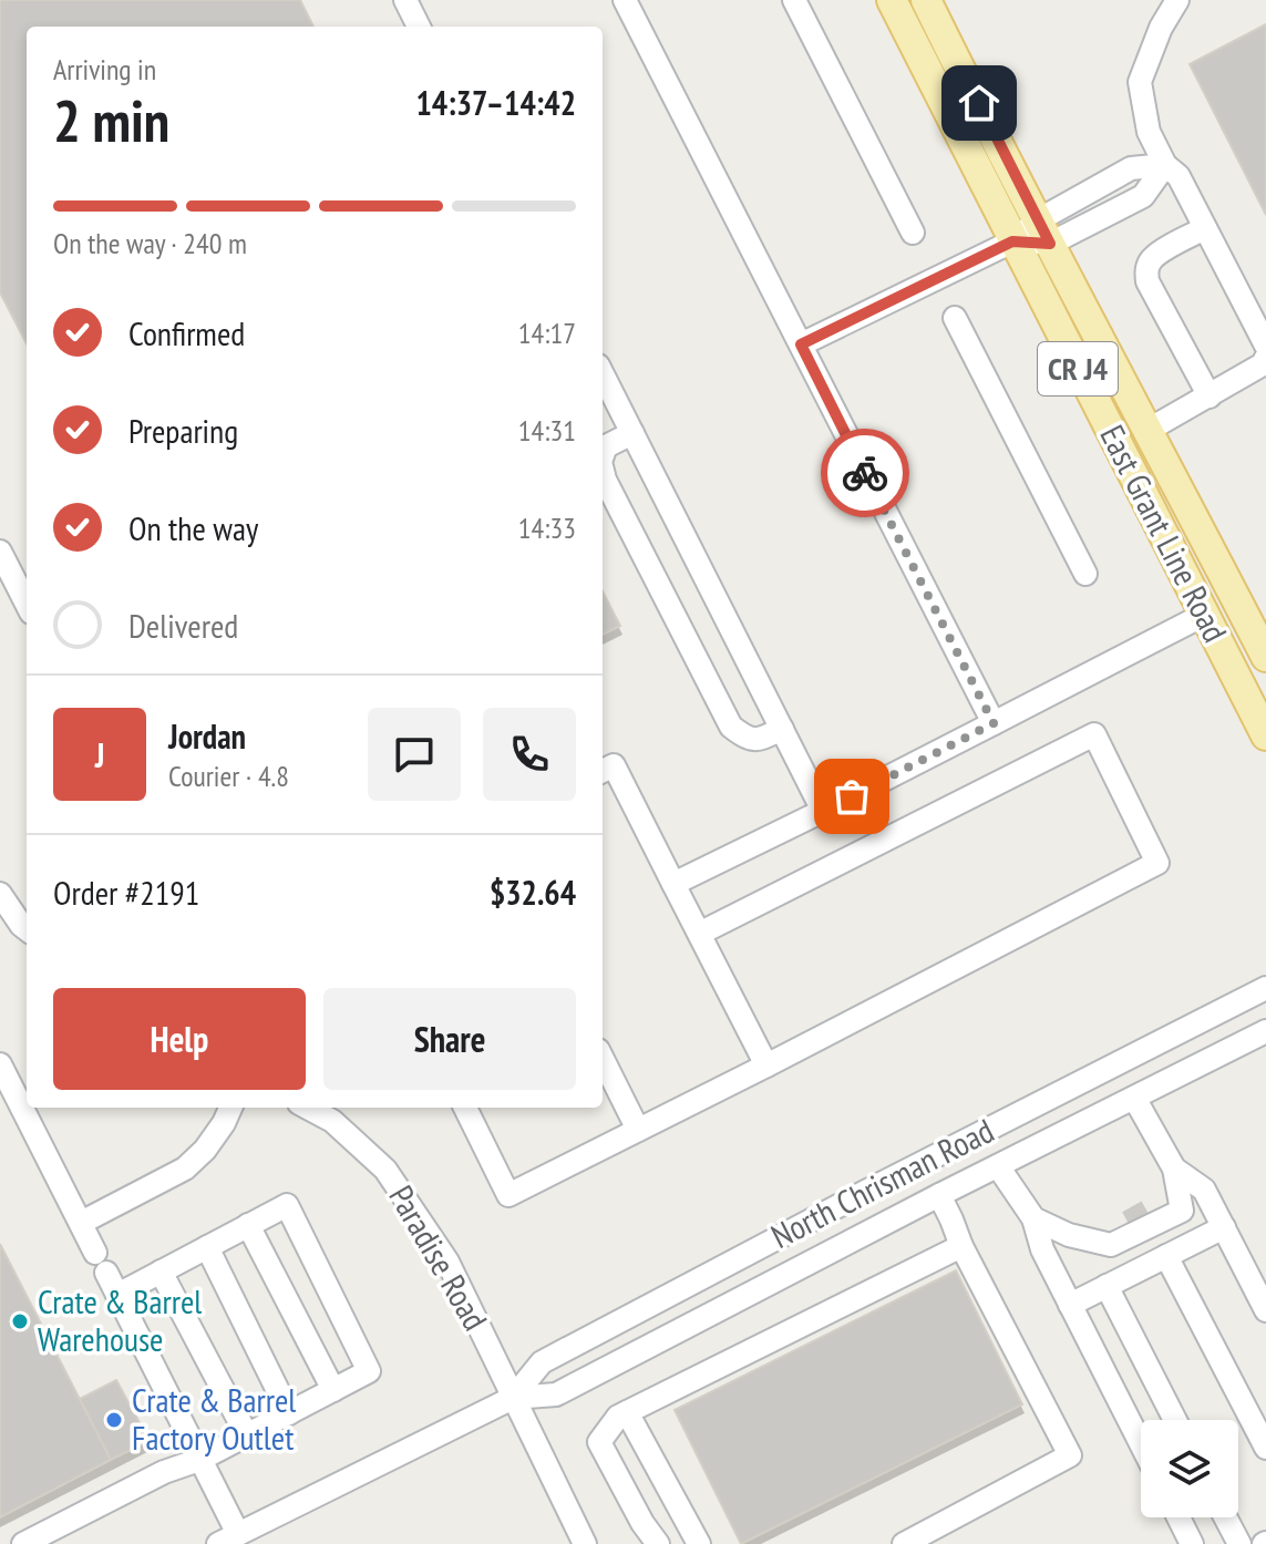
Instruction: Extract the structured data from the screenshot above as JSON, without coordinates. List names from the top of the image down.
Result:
{
  "streets": {
    "main road": ["CR J4", "East Grant Line Road"],
    "street": ["North Chrisman Road", "Paradise Road"]
  },
  "crossings": [
    ["North Chrisman Road", "Paradise Road"]
  ],
  "places": ["Crate & Barrel Warehouse", "Crate & Barrel Factory Outlet"],
  "page": {
    "heading": ["2 min", "Arriving in", "14:37–14:42"],
    "panel": [
      "Jordan",
      "Courier · 4.8",
      "Order #2191",
      "$32.64"
    ],
    "bar": "On the way · 240 m",
    "list": [
      ["Confirmed", "14:17"],
      ["Preparing", "14:31"],
      ["On the way", "14:33"],
      "Delivered"
    ],
    "round": "J",
    "buttons": ["Help", "Share"]
  }
}
